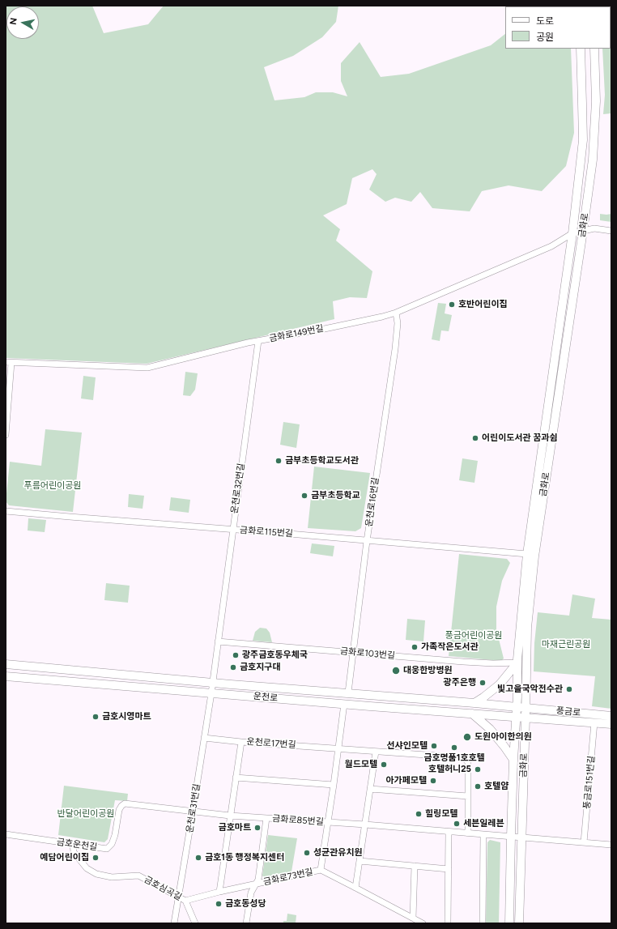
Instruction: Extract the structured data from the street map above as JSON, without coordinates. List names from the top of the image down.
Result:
{
  "streets": {
    "main road": ["금화로", "운천로", "풍금로"],
    "street": [
      "금화로149번길",
      "운천로32번길",
      "운천로16번길",
      "금화로115번길",
      "금화로103번길",
      "운천로17번길",
      "풍금로151번길",
      "운천로31번길",
      "금화로85번길",
      "금호운천길",
      "금화로73번길",
      "금호심곡길"
    ]
  },
  "crossings": [
    ["금화로", "금화로149번길"],
    ["금화로", "금화로115번길"],
    ["금화로", "금화로103번길"],
    ["금화로", "운천로"],
    ["금화로", "풍금로"],
    ["금화로", "금화로85번길"],
    ["금화로149번길", "운천로32번길"],
    ["금화로149번길", "운천로16번길"],
    ["운천로32번길", "금화로115번길"],
    ["운천로32번길", "금화로103번길"],
    ["운천로32번길", "운천로"],
    ["운천로32번길", "운천로31번길"],
    ["운천로16번길", "금화로115번길"],
    ["운천로16번길", "금화로103번길"],
    ["운천로16번길", "운천로"],
    ["운천로", "풍금로"],
    ["운천로", "운천로31번길"],
    ["풍금로", "풍금로151번길"],
    ["운천로17번길", "운천로31번길"],
    ["운천로31번길", "금화로85번길"],
    ["운천로31번길", "금호운천길"],
    ["운천로31번길", "금호심곡길"],
    ["금화로85번길", "금호운천길"],
    ["금화로85번길", "금화로73번길"],
    ["금호운천길", "금호심곡길"],
    ["금화로73번길", "금호심곡길"]
  ],
  "parks": [
    "푸름어린이공원",
    "풍금어린이공원",
    "마재근린공원",
    "반달어린이공원"
  ],
  "places": [
    "호반어린이집",
    "어린이도서관 꿈과쉼",
    "금부초등학교도서관",
    "금부초등학교",
    "가족작은도서관",
    "광주금호동우체국",
    "금호지구대",
    "대웅한방병원",
    "광주은행",
    "빛고을국악전수관",
    "금호시영마트",
    "도원아이한의원",
    "선샤인모텔",
    "금호명품1호호텔",
    "월드모텔",
    "호텔허니25",
    "아가페모텔",
    "호텔얌",
    "힐링모텔",
    "세븐일레븐",
    "금호마트",
    "성균관유치원",
    "예담어린이집",
    "금호1동 행정복지센터",
    "금호동성당"
  ],
  "legend": ["도로", "공원"],
  "north": "left"
}
